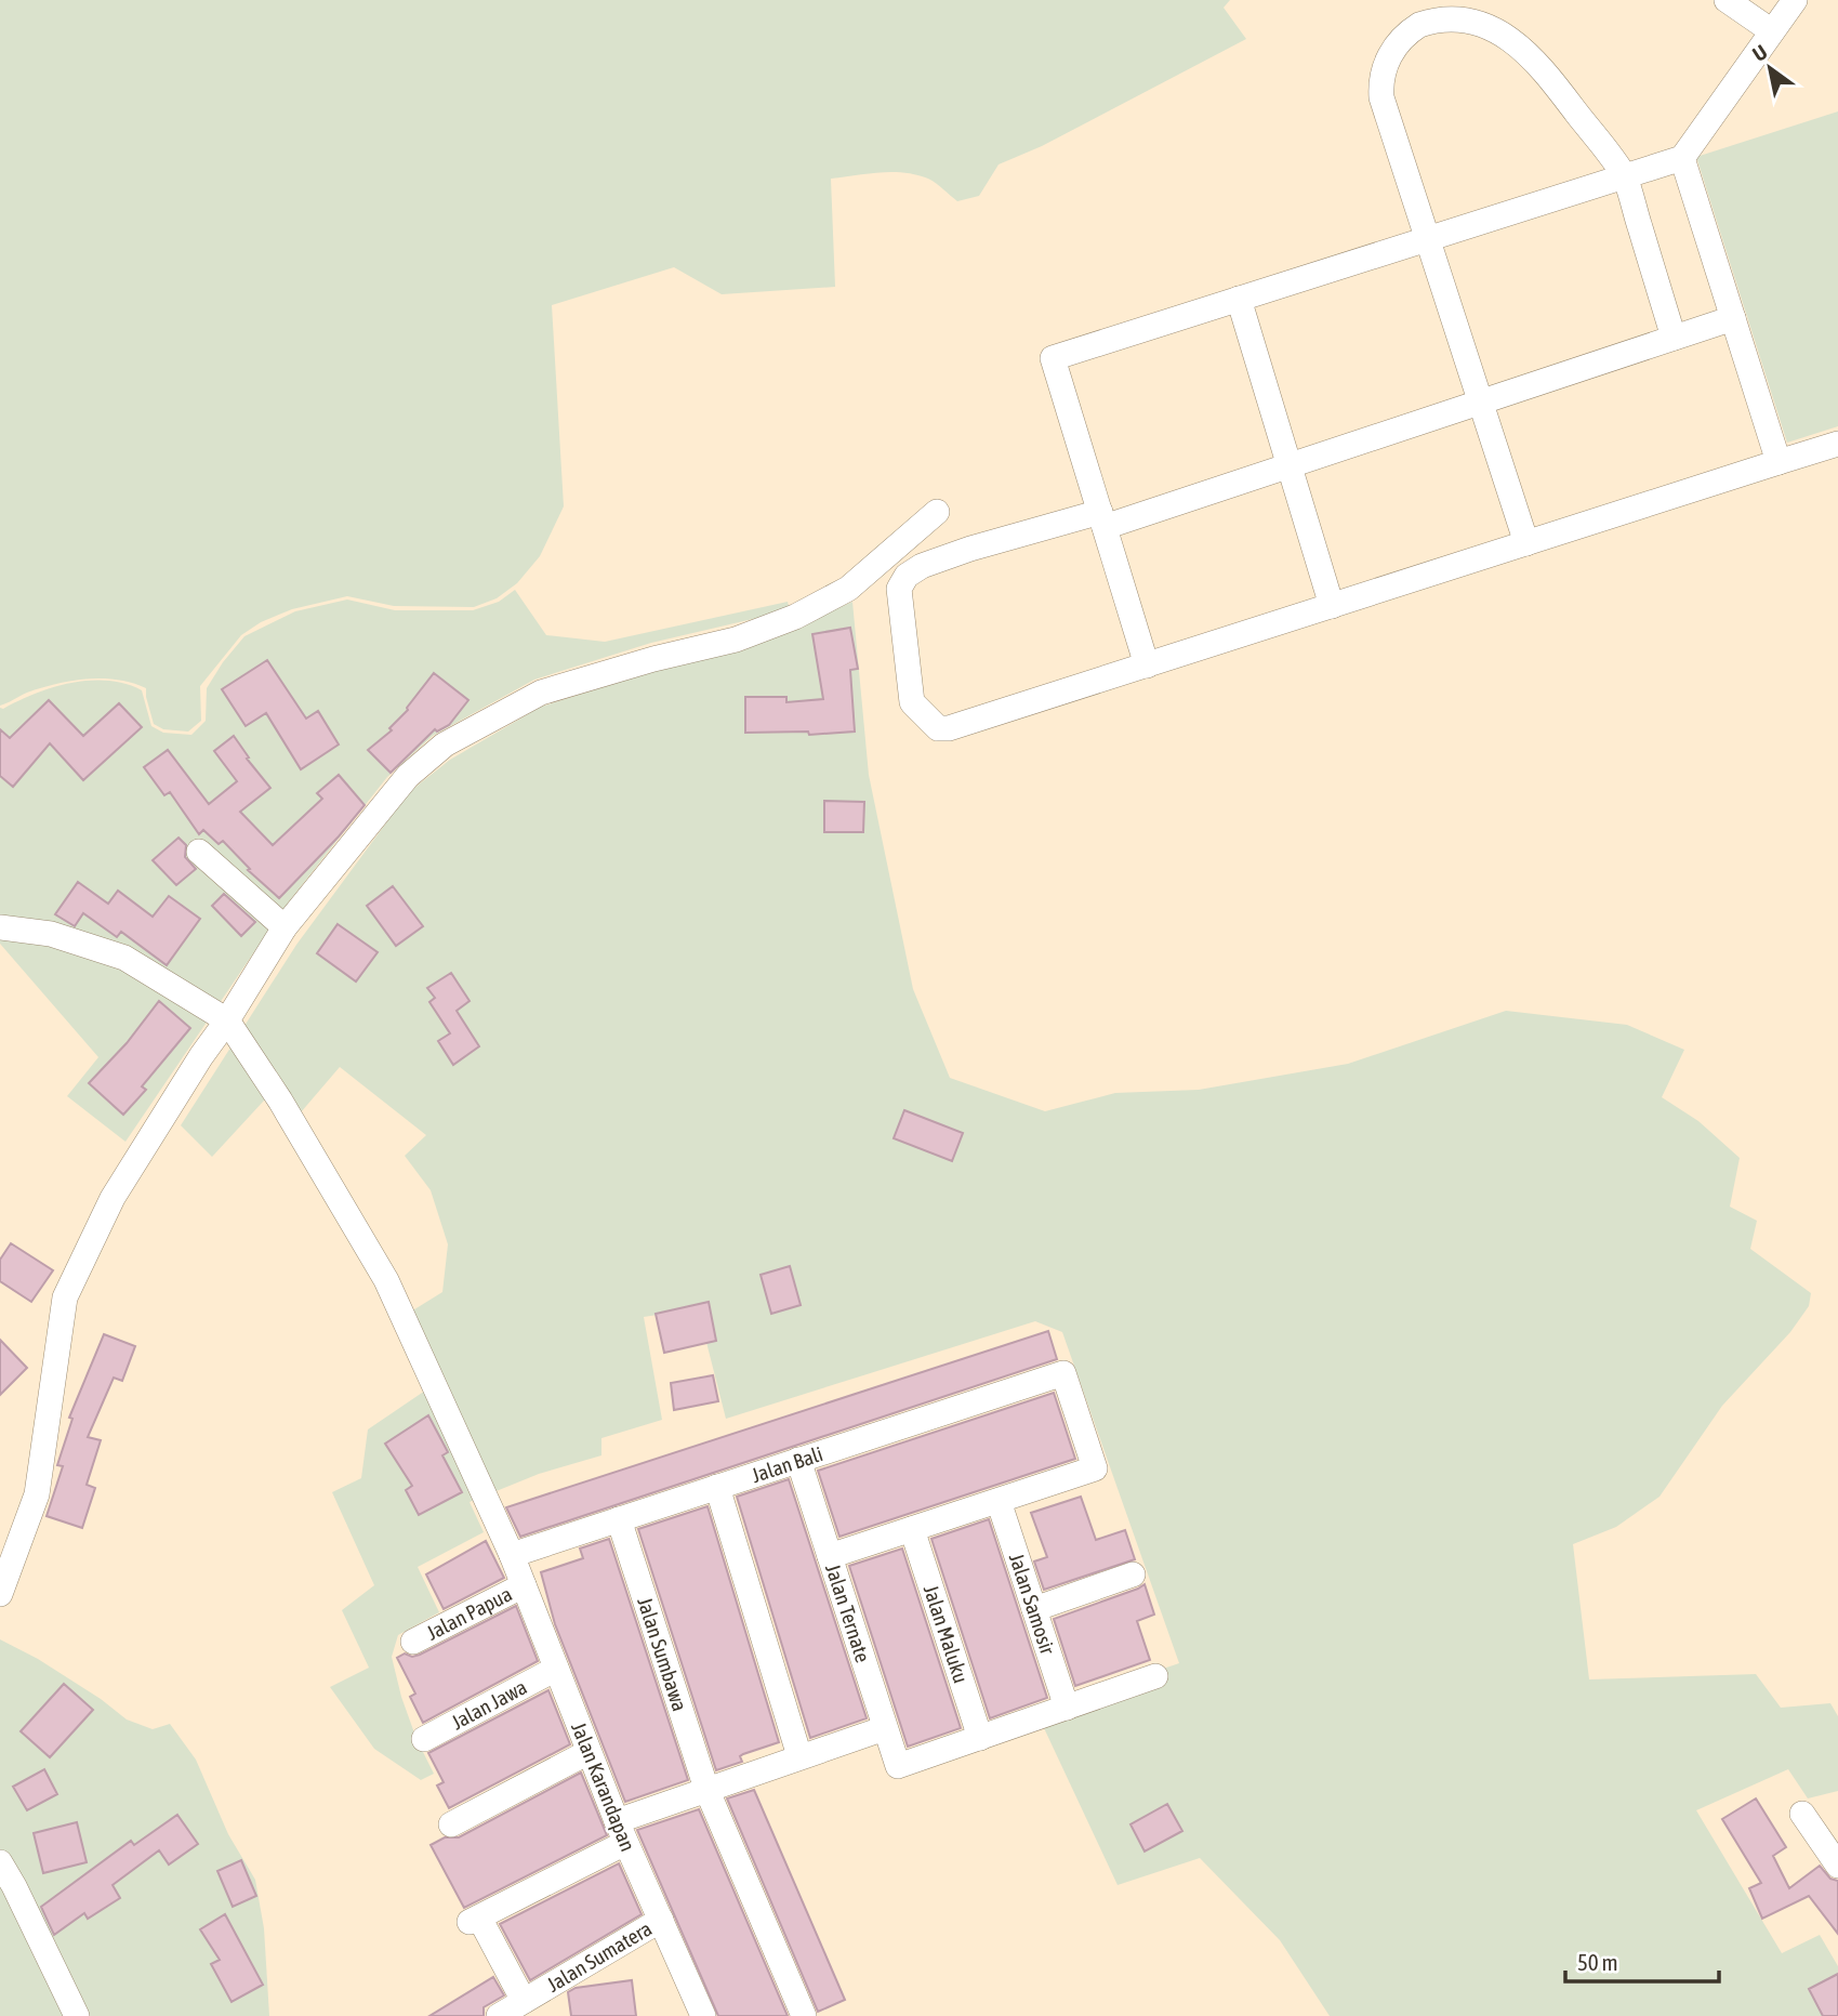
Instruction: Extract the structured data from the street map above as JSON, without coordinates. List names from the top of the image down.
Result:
{
  "streets": {
    "street": [
      "Jalan Bali",
      "Jalan Samosir",
      "Jalan Papua",
      "Jalan Ternate",
      "Jalan Maluku",
      "Jalan Sumbawa",
      "Jalan Jawa",
      "Jalan Karandapan",
      "Jalan Sumatera"
    ]
  },
  "crossings": [
    ["Jalan Bali", "Jalan Samosir"],
    ["Jalan Bali", "Jalan Ternate"],
    ["Jalan Bali", "Jalan Sumbawa"],
    ["Jalan Bali", "Jalan Karandapan"],
    ["Jalan Papua", "Jalan Karandapan"],
    ["Jalan Ternate", "Jalan Maluku"],
    ["Jalan Jawa", "Jalan Karandapan"],
    ["Jalan Karandapan", "Jalan Sumatera"]
  ],
  "scale_bar": "50 m",
  "north": "top left"
}
